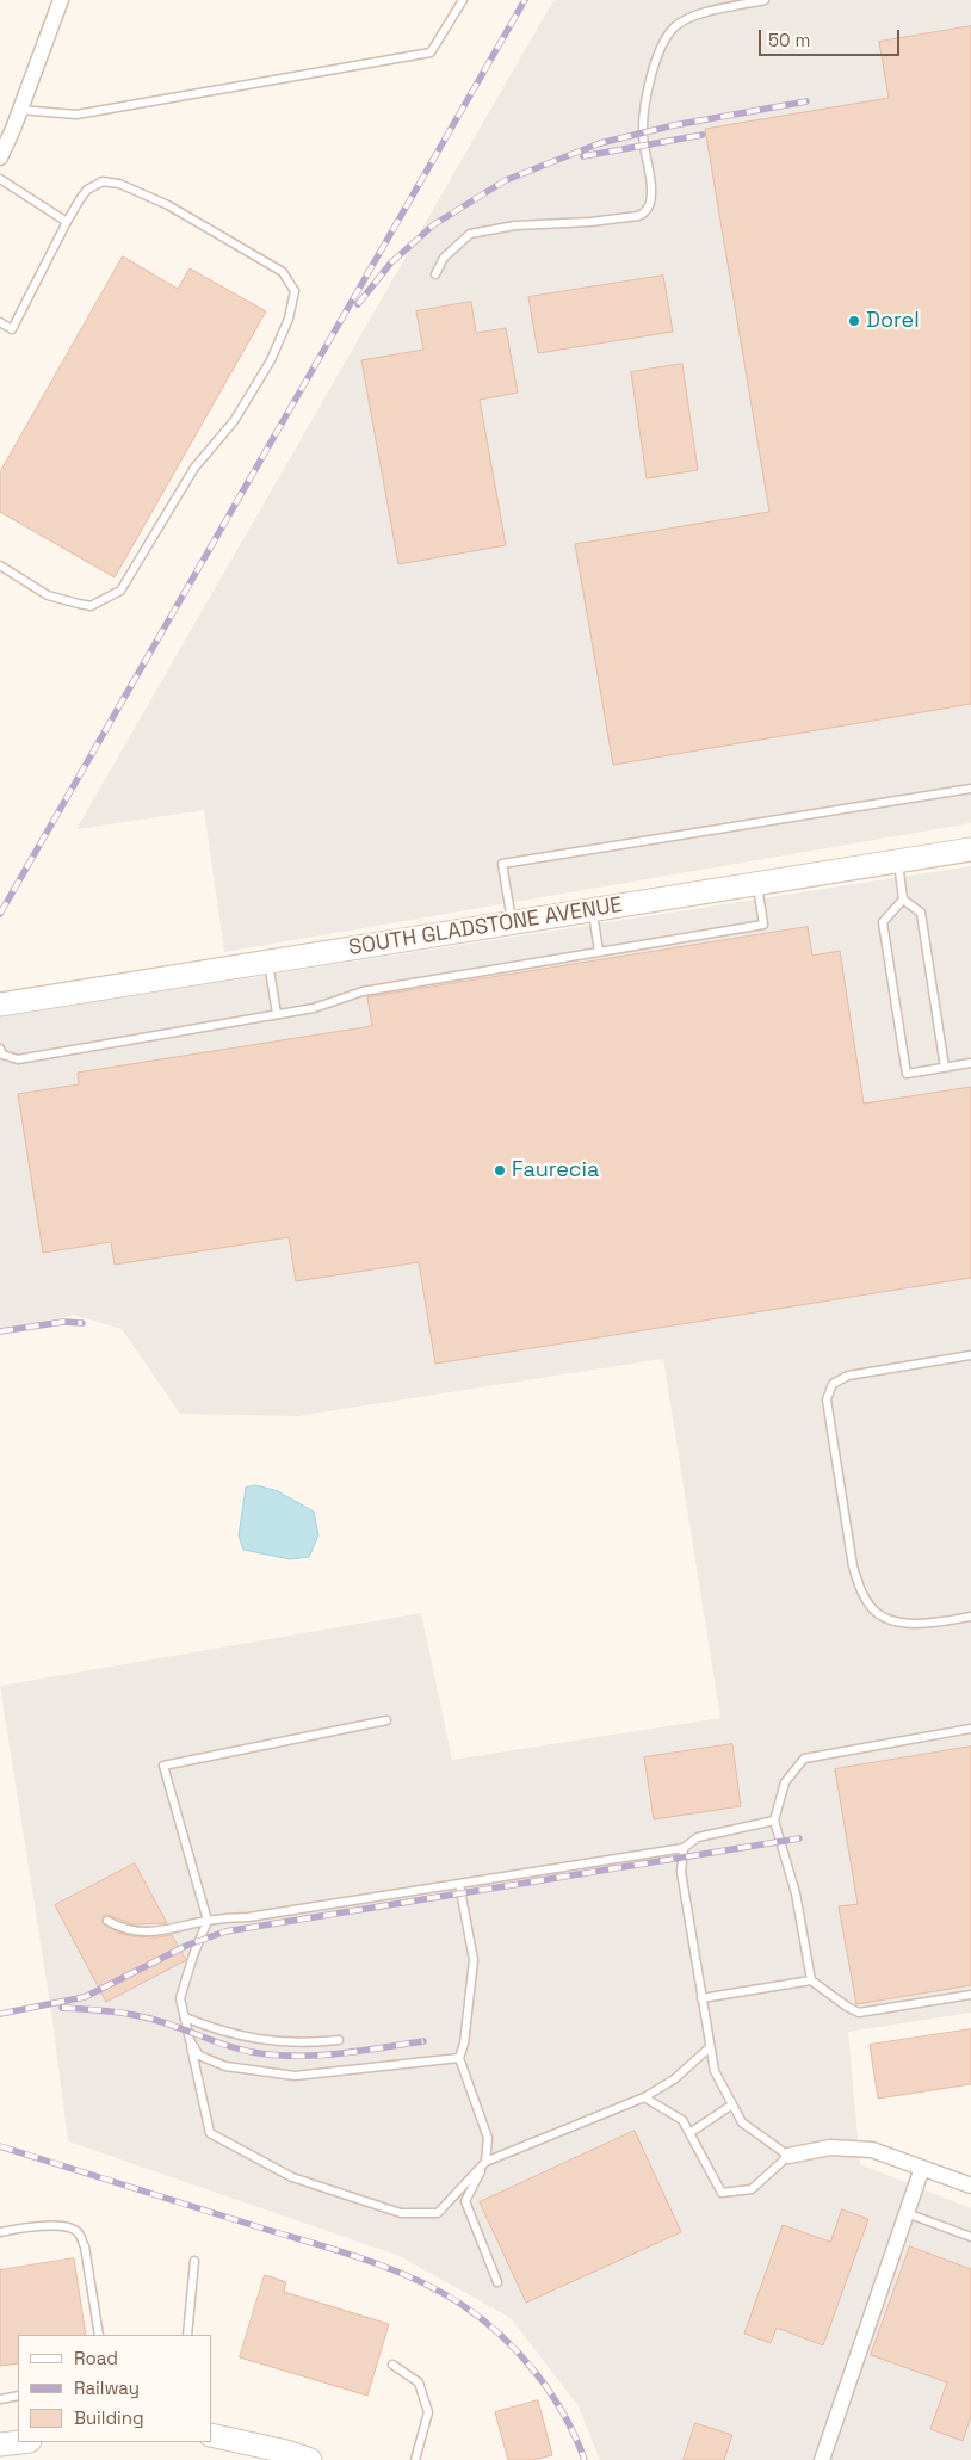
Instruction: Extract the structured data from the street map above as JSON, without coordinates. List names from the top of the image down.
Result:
{
  "streets": {
    "street": ["SOUTH GLADSTONE AVENUE"]
  },
  "places": ["Dorel", "Faurecia"],
  "legend": ["Road", "Railway", "Building"],
  "scale_bar": "50 m"
}
